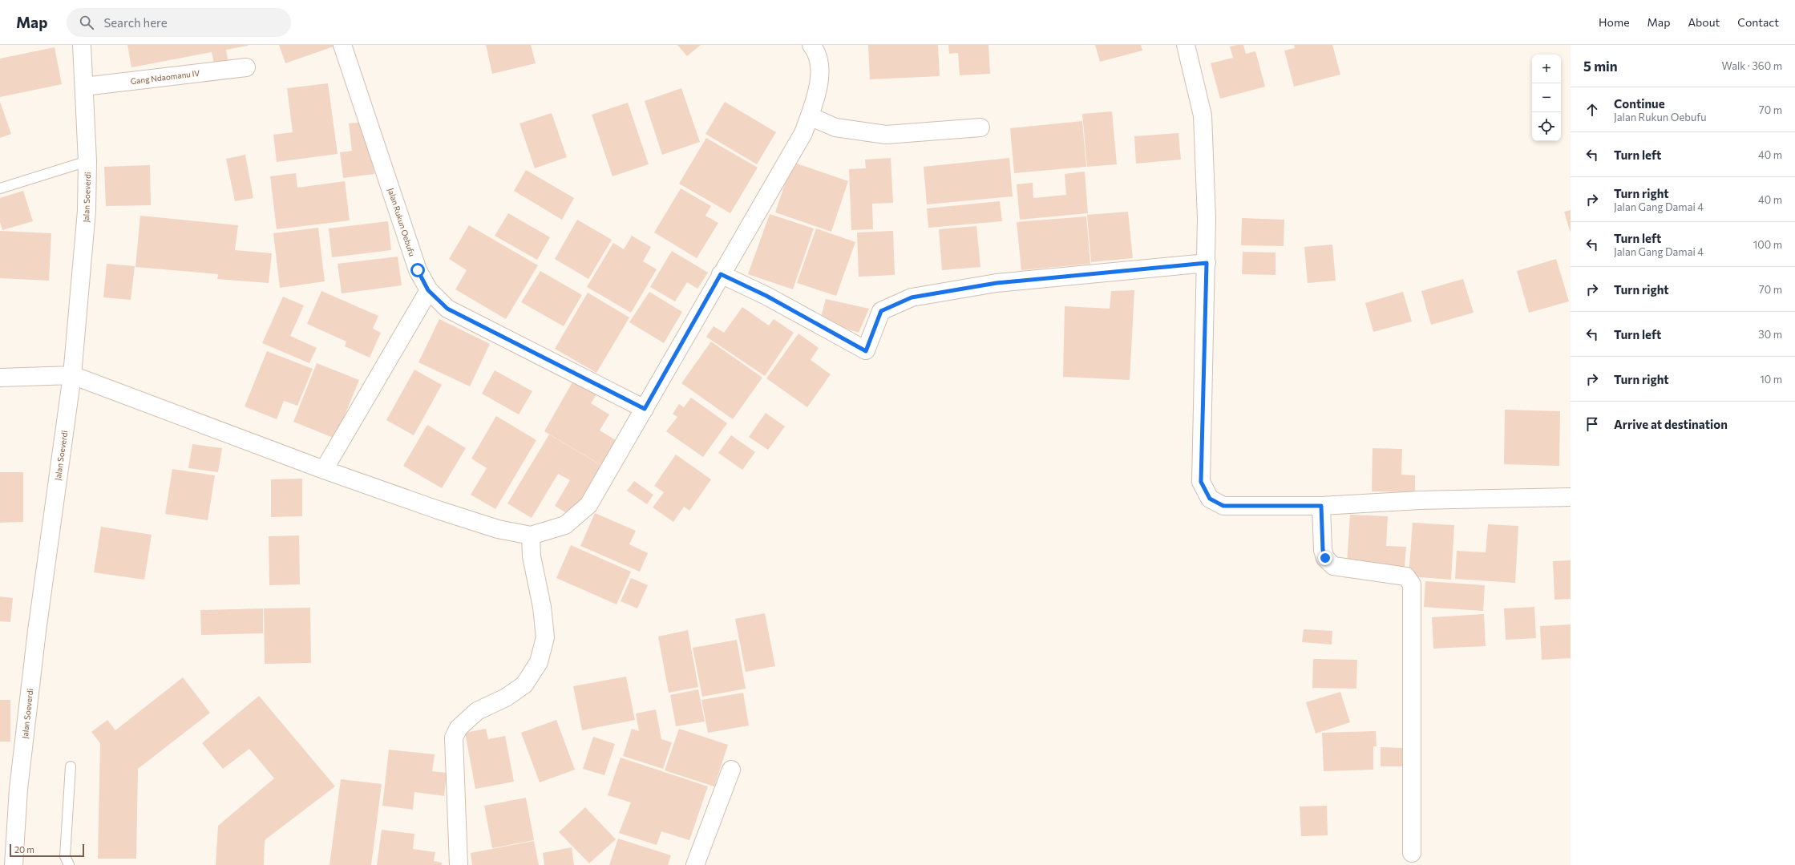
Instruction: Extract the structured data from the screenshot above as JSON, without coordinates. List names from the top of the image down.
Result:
{
  "streets": {
    "street": ["Gang Ndaomanu IV", "Jalan Soeverdi", "Jalan Rukun Oebufu"]
  },
  "crossings": [
    ["Gang Ndaomanu IV", "Jalan Soeverdi"]
  ],
  "scale_bar": "20 m",
  "page": {
    "header": "Map",
    "search": "Search here",
    "nav": [
      "Home",
      "Map",
      "About",
      "Contact"
    ],
    "heading": ["5 min", "Walk · 360 m"],
    "map_buttons": ["+", "−"],
    "list": [
      ["Continue", "Jalan Rukun Oebufu", "70 m"],
      ["Turn left", "40 m"],
      ["Turn right", "Jalan Gang Damai 4", "40 m"],
      ["Turn left", "Jalan Gang Damai 4", "100 m"],
      ["Turn right", "70 m"],
      ["Turn left", "30 m"],
      ["Turn right", "10 m"],
      "Arrive at destination"
    ],
    "scale": "20 m"
  }
}
